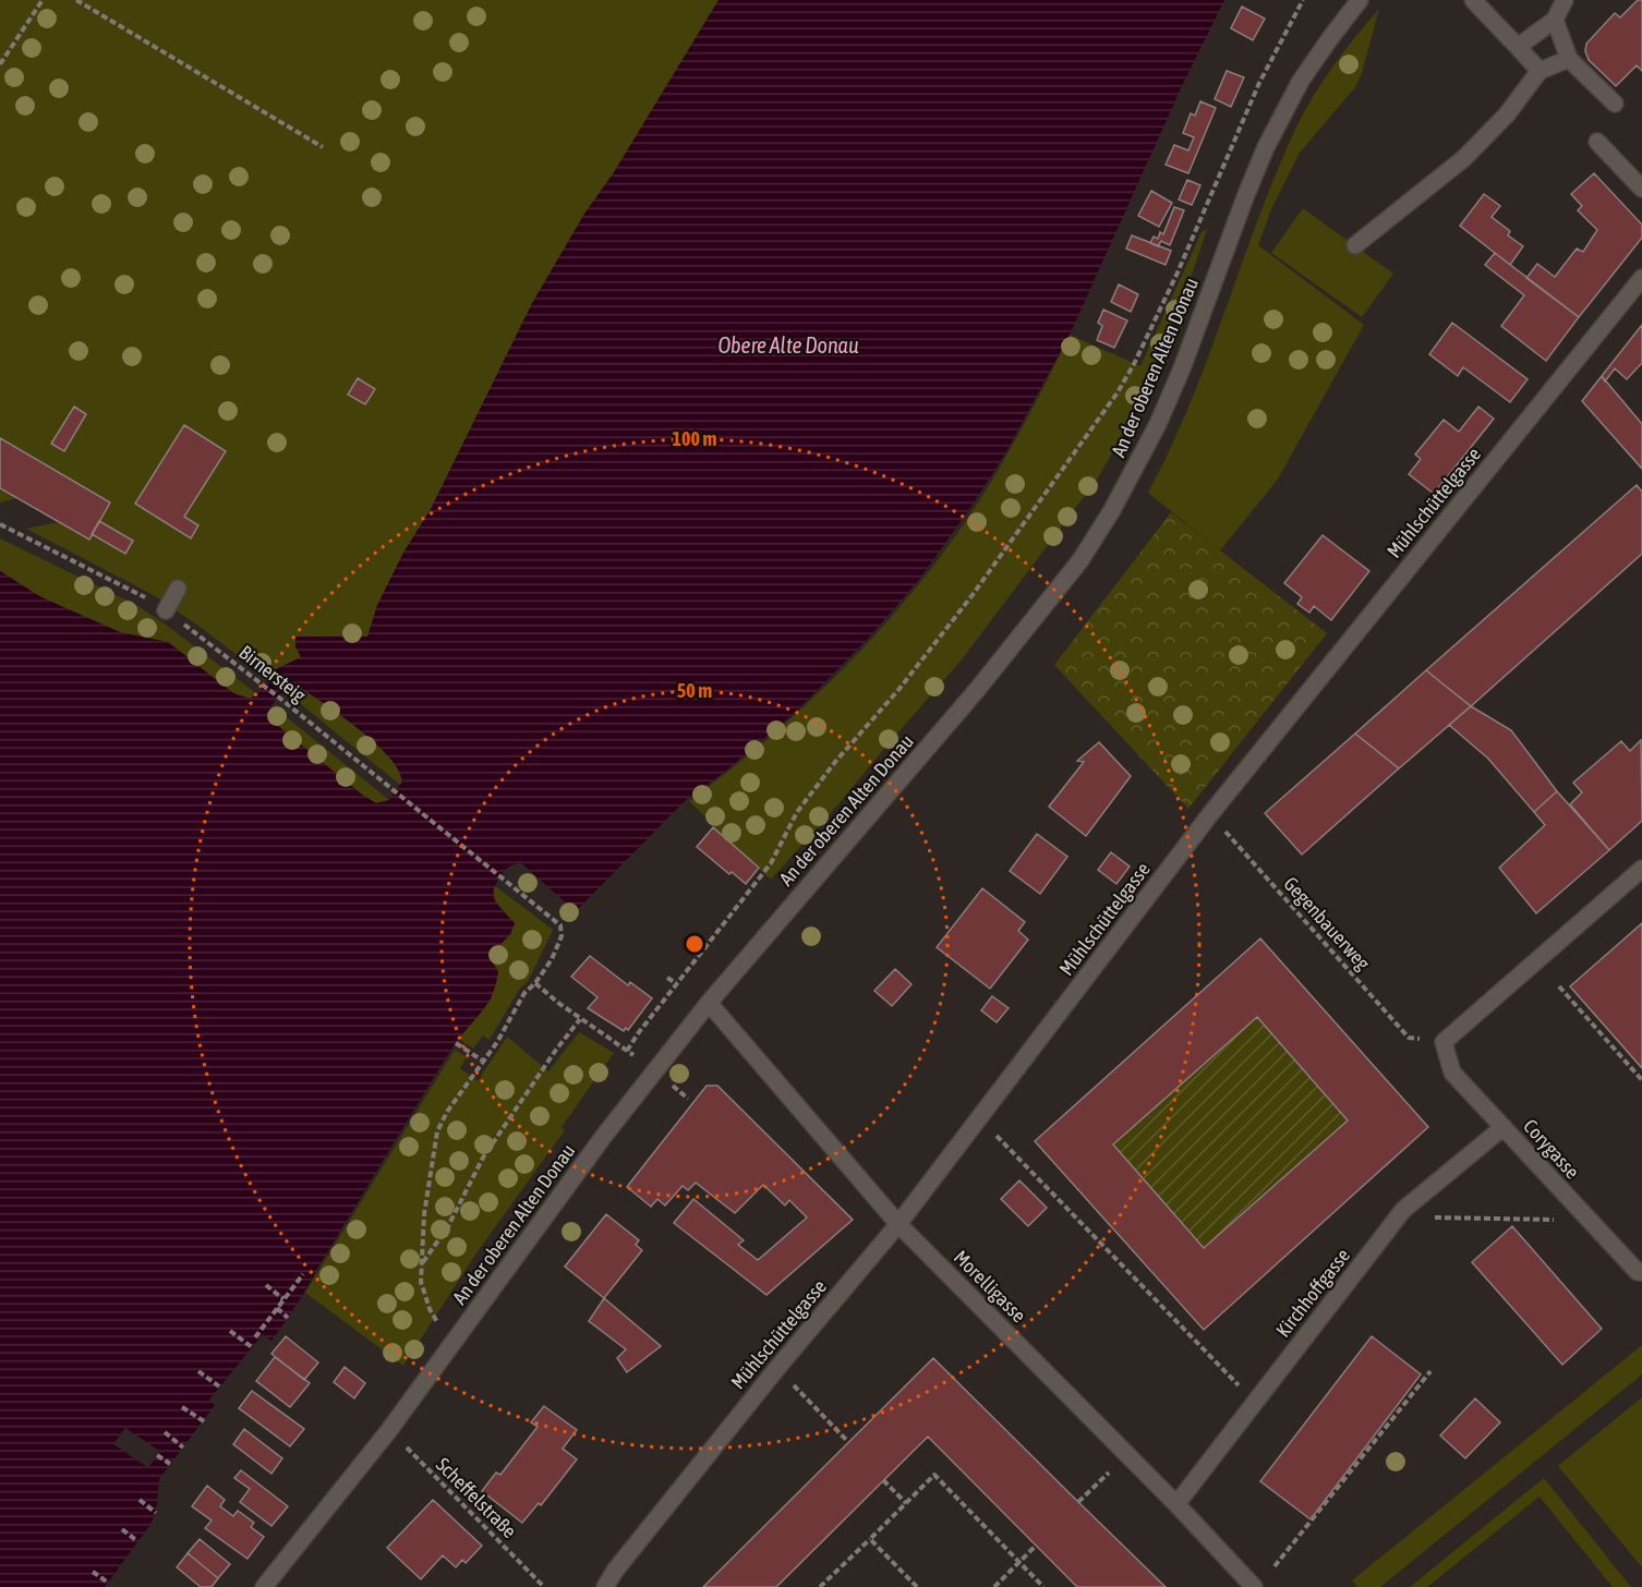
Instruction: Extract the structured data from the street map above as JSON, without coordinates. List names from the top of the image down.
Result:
{
  "streets": {
    "street": [
      "An der oberen Alten Donau",
      "Mühlschüttelgasse",
      "Corygasse",
      "Morelligasse",
      "Kirchhoffgasse"
    ],
    "path": ["Birnersteig", "Gegenbauerweg", "Scheffelstraße"]
  },
  "crossings": [
    ["An der oberen Alten Donau", "Morelligasse"],
    ["An der oberen Alten Donau", "Scheffelstraße"],
    ["Mühlschüttelgasse", "Gegenbauerweg"],
    ["Mühlschüttelgasse", "Morelligasse"],
    ["Gegenbauerweg", "Corygasse"],
    ["Corygasse", "Kirchhoffgasse"],
    ["Morelligasse", "Kirchhoffgasse"]
  ],
  "water": ["Obere Alte Donau"],
  "rings": ["100 m", "50 m"]
}
